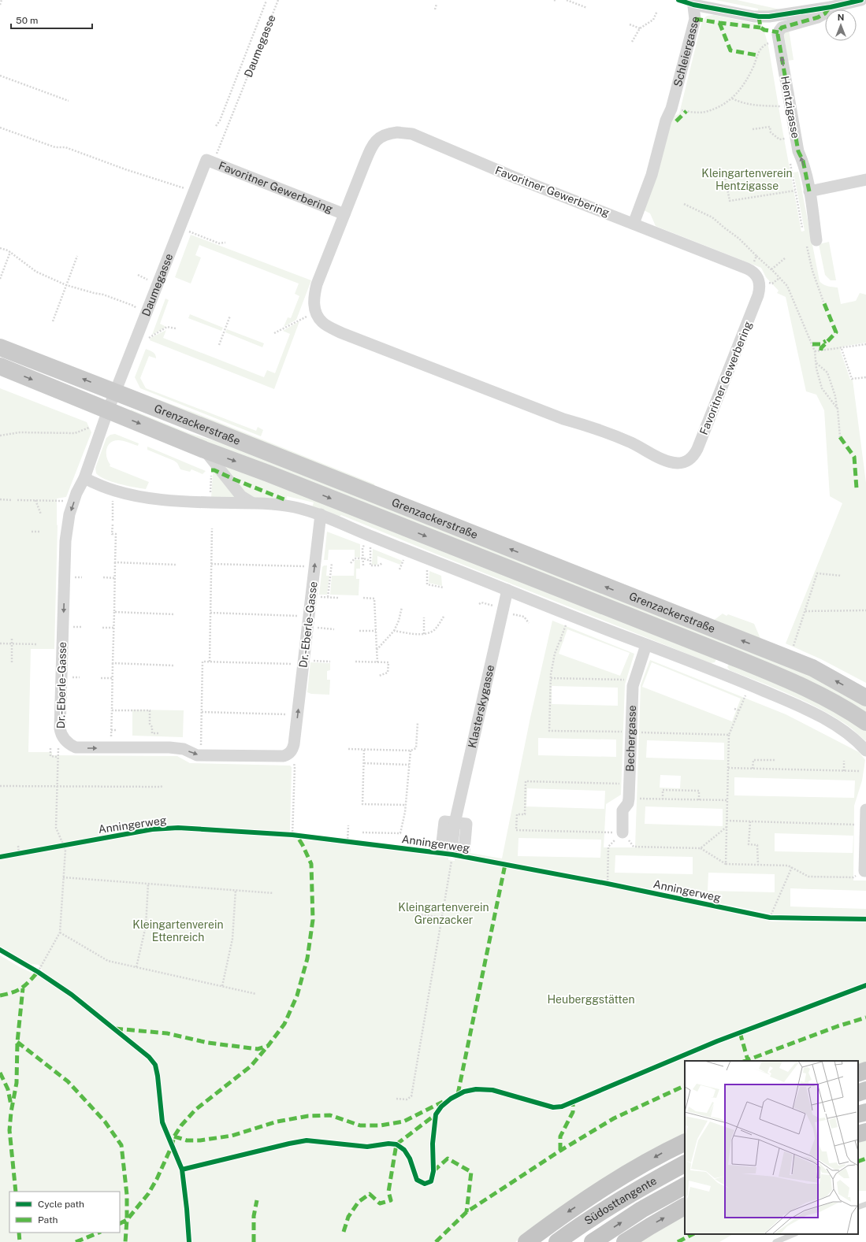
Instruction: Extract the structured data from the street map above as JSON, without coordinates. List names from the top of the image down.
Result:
{
  "streets": {
    "highway": ["Südosttangente"],
    "main road": ["Grenzackerstraße"],
    "street": [
      "Daumegasse",
      "Schleiergasse",
      "Hentzigasse",
      "Favoritner Gewerbering",
      "Dr.-Eberle-Gasse",
      "Klasterskygasse",
      "Bechergasse"
    ],
    "cycle path": ["Anningerweg"]
  },
  "crossings": [
    ["Daumegasse", "Favoritner Gewerbering"],
    ["Daumegasse", "Grenzackerstraße"],
    ["Schleiergasse", "Hentzigasse"],
    ["Schleiergasse", "Favoritner Gewerbering"]
  ],
  "one_way": ["Hentzigasse"],
  "parks": [
    "Kleingartenverein Hentzigasse",
    "Kleingartenverein Grenzacker",
    "Kleingartenverein Ettenreich",
    "Heuberggstätten"
  ],
  "legend": ["Cycle path", "Path"],
  "scale_bar": "50 m",
  "north": "top"
}
